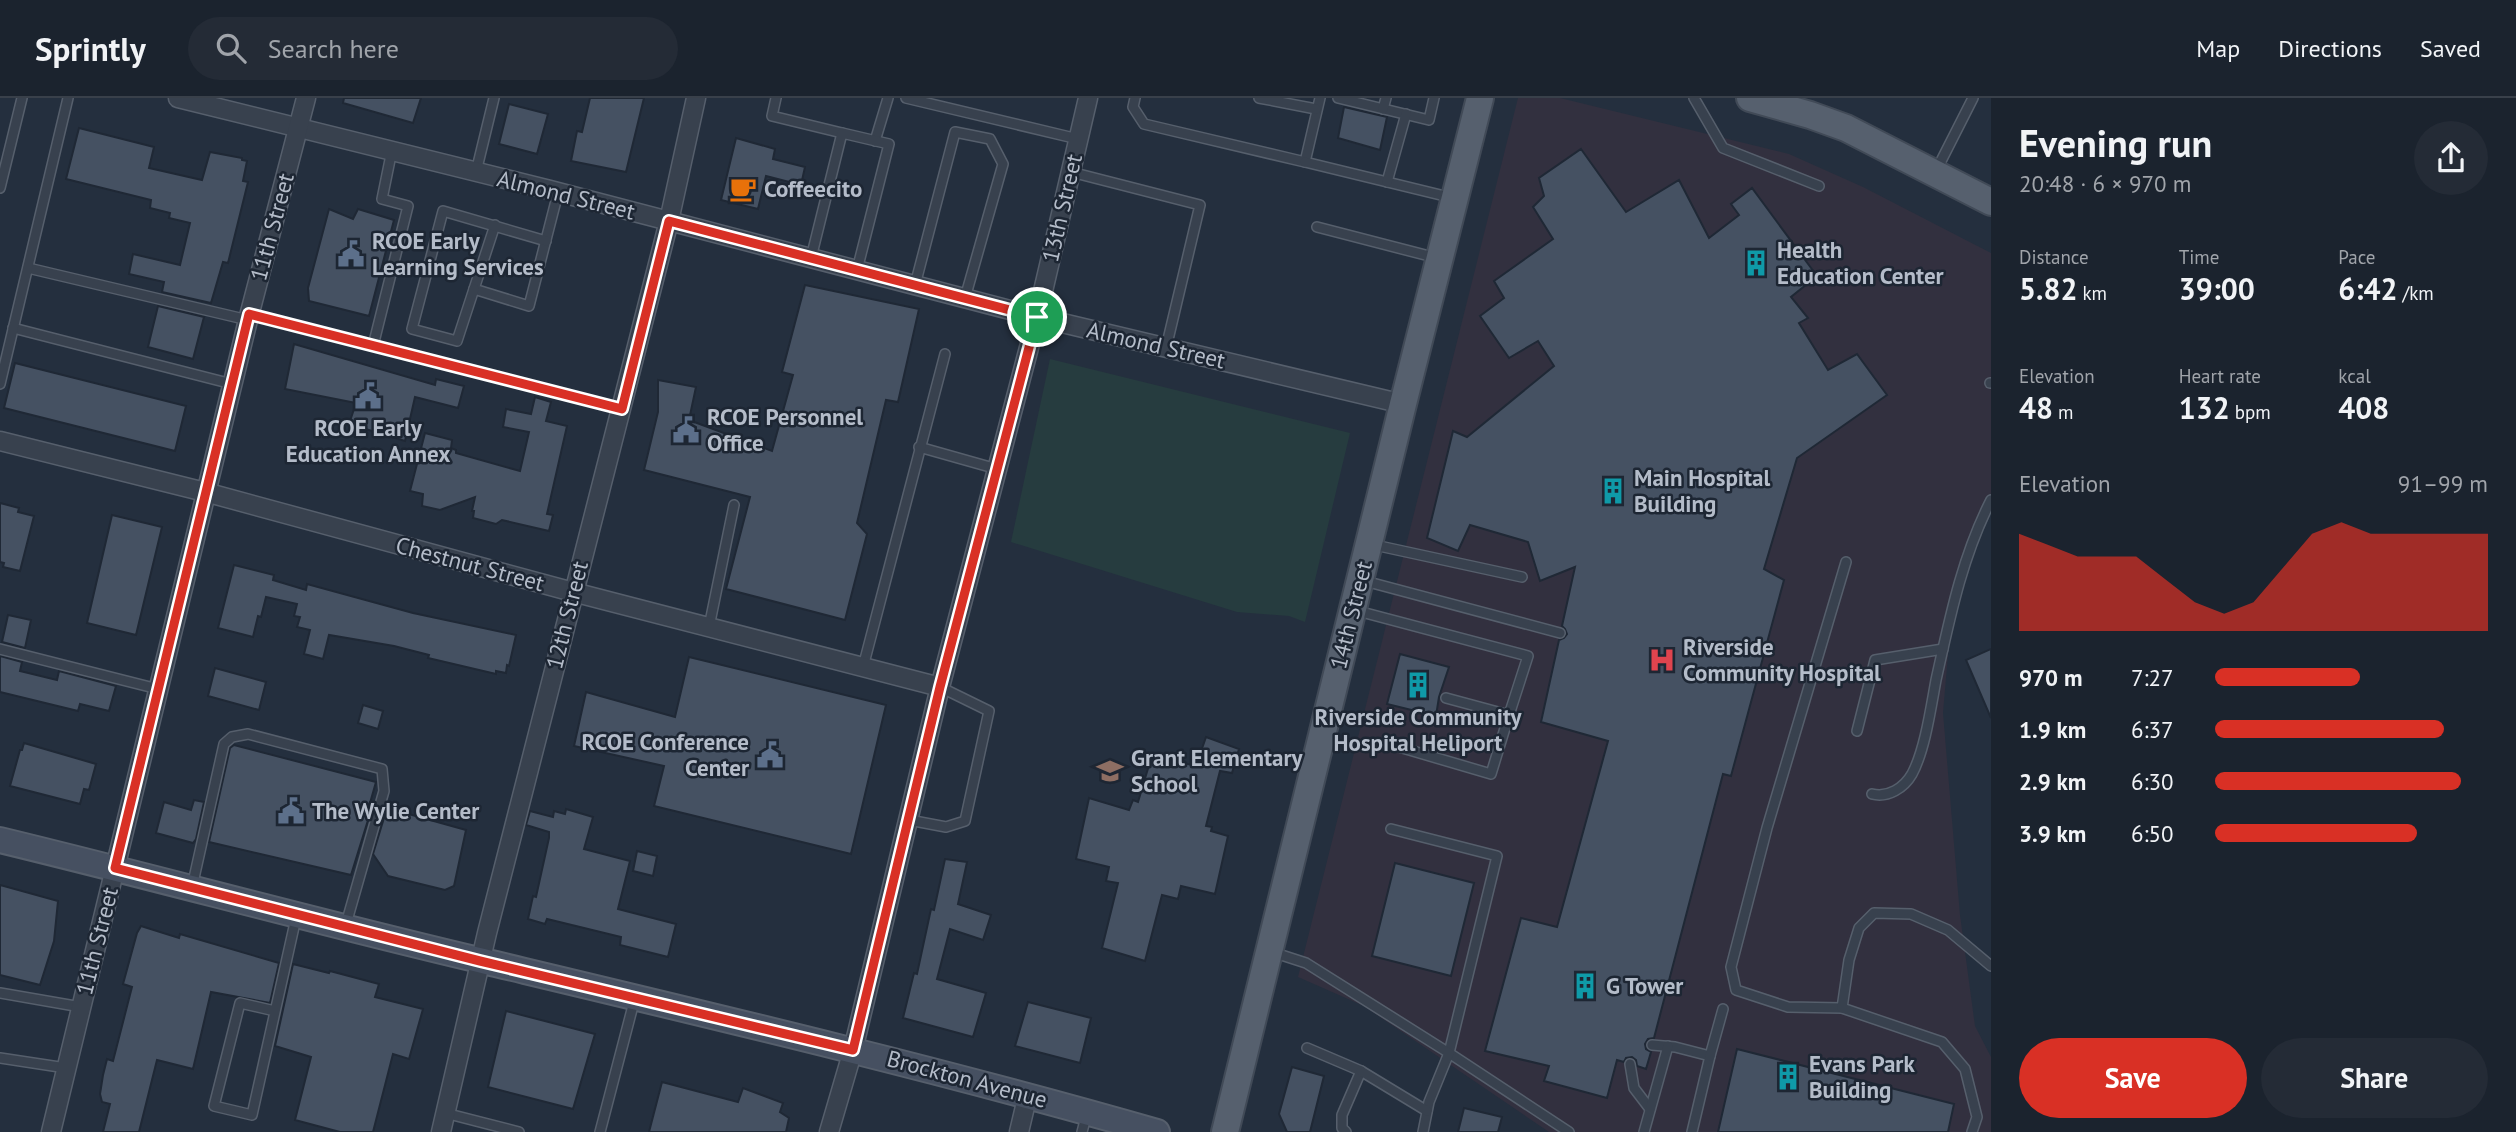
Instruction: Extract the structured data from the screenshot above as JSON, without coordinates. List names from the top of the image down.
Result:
{
  "streets": {
    "main road": ["14th Street", "Brockton Avenue"],
    "street": [
      "Almond Street",
      "13th Street",
      "11th Street",
      "Chestnut Street",
      "12th Street"
    ]
  },
  "crossings": [
    ["Almond Street", "13th Street"],
    ["Almond Street", "11th Street"],
    ["Almond Street", "12th Street"],
    ["Almond Street", "14th Street"],
    ["13th Street", "Chestnut Street"],
    ["13th Street", "Brockton Avenue"],
    ["11th Street", "Chestnut Street"],
    ["11th Street", "Brockton Avenue"],
    ["Chestnut Street", "12th Street"],
    ["12th Street", "Brockton Avenue"]
  ],
  "places": {
    "cafe": ["Coffeecito"],
    "public building": [
      "RCOE Early Learning Services",
      "RCOE Early Education Annex",
      "RCOE Personnel Office",
      "RCOE Conference Center",
      "The Wylie Center"
    ],
    "building": [
      "Health Education Center",
      "Main Hospital Building",
      "Riverside Community Hospital Heliport",
      "G Tower",
      "Evans Park Building"
    ],
    "hospital": ["Riverside Community Hospital"],
    "school or university": ["Grant Elementary School"]
  },
  "page": {
    "header": "Sprintly",
    "search": "Search here",
    "nav": ["Map", "Directions", "Saved"],
    "heading": ["Evening run", "20:48 · 6 × 970 m"],
    "stats": [
      ["Distance", "5.82 km"],
      ["Time", "39:00"],
      ["Pace", "6:42 /km"],
      ["Elevation", "48 m"],
      ["Heart rate", "132 bpm"],
      ["kcal", "408"]
    ],
    "chart": ["Elevation", "91–99 m"],
    "list": [
      {
        "name": "970 m",
        "note": "7:27"
      },
      {
        "name": "1.9 km",
        "note": "6:37"
      },
      {
        "name": "2.9 km",
        "note": "6:30"
      },
      {
        "name": "3.9 km",
        "note": "6:50"
      }
    ],
    "buttons": ["Save", "Share"]
  }
}
